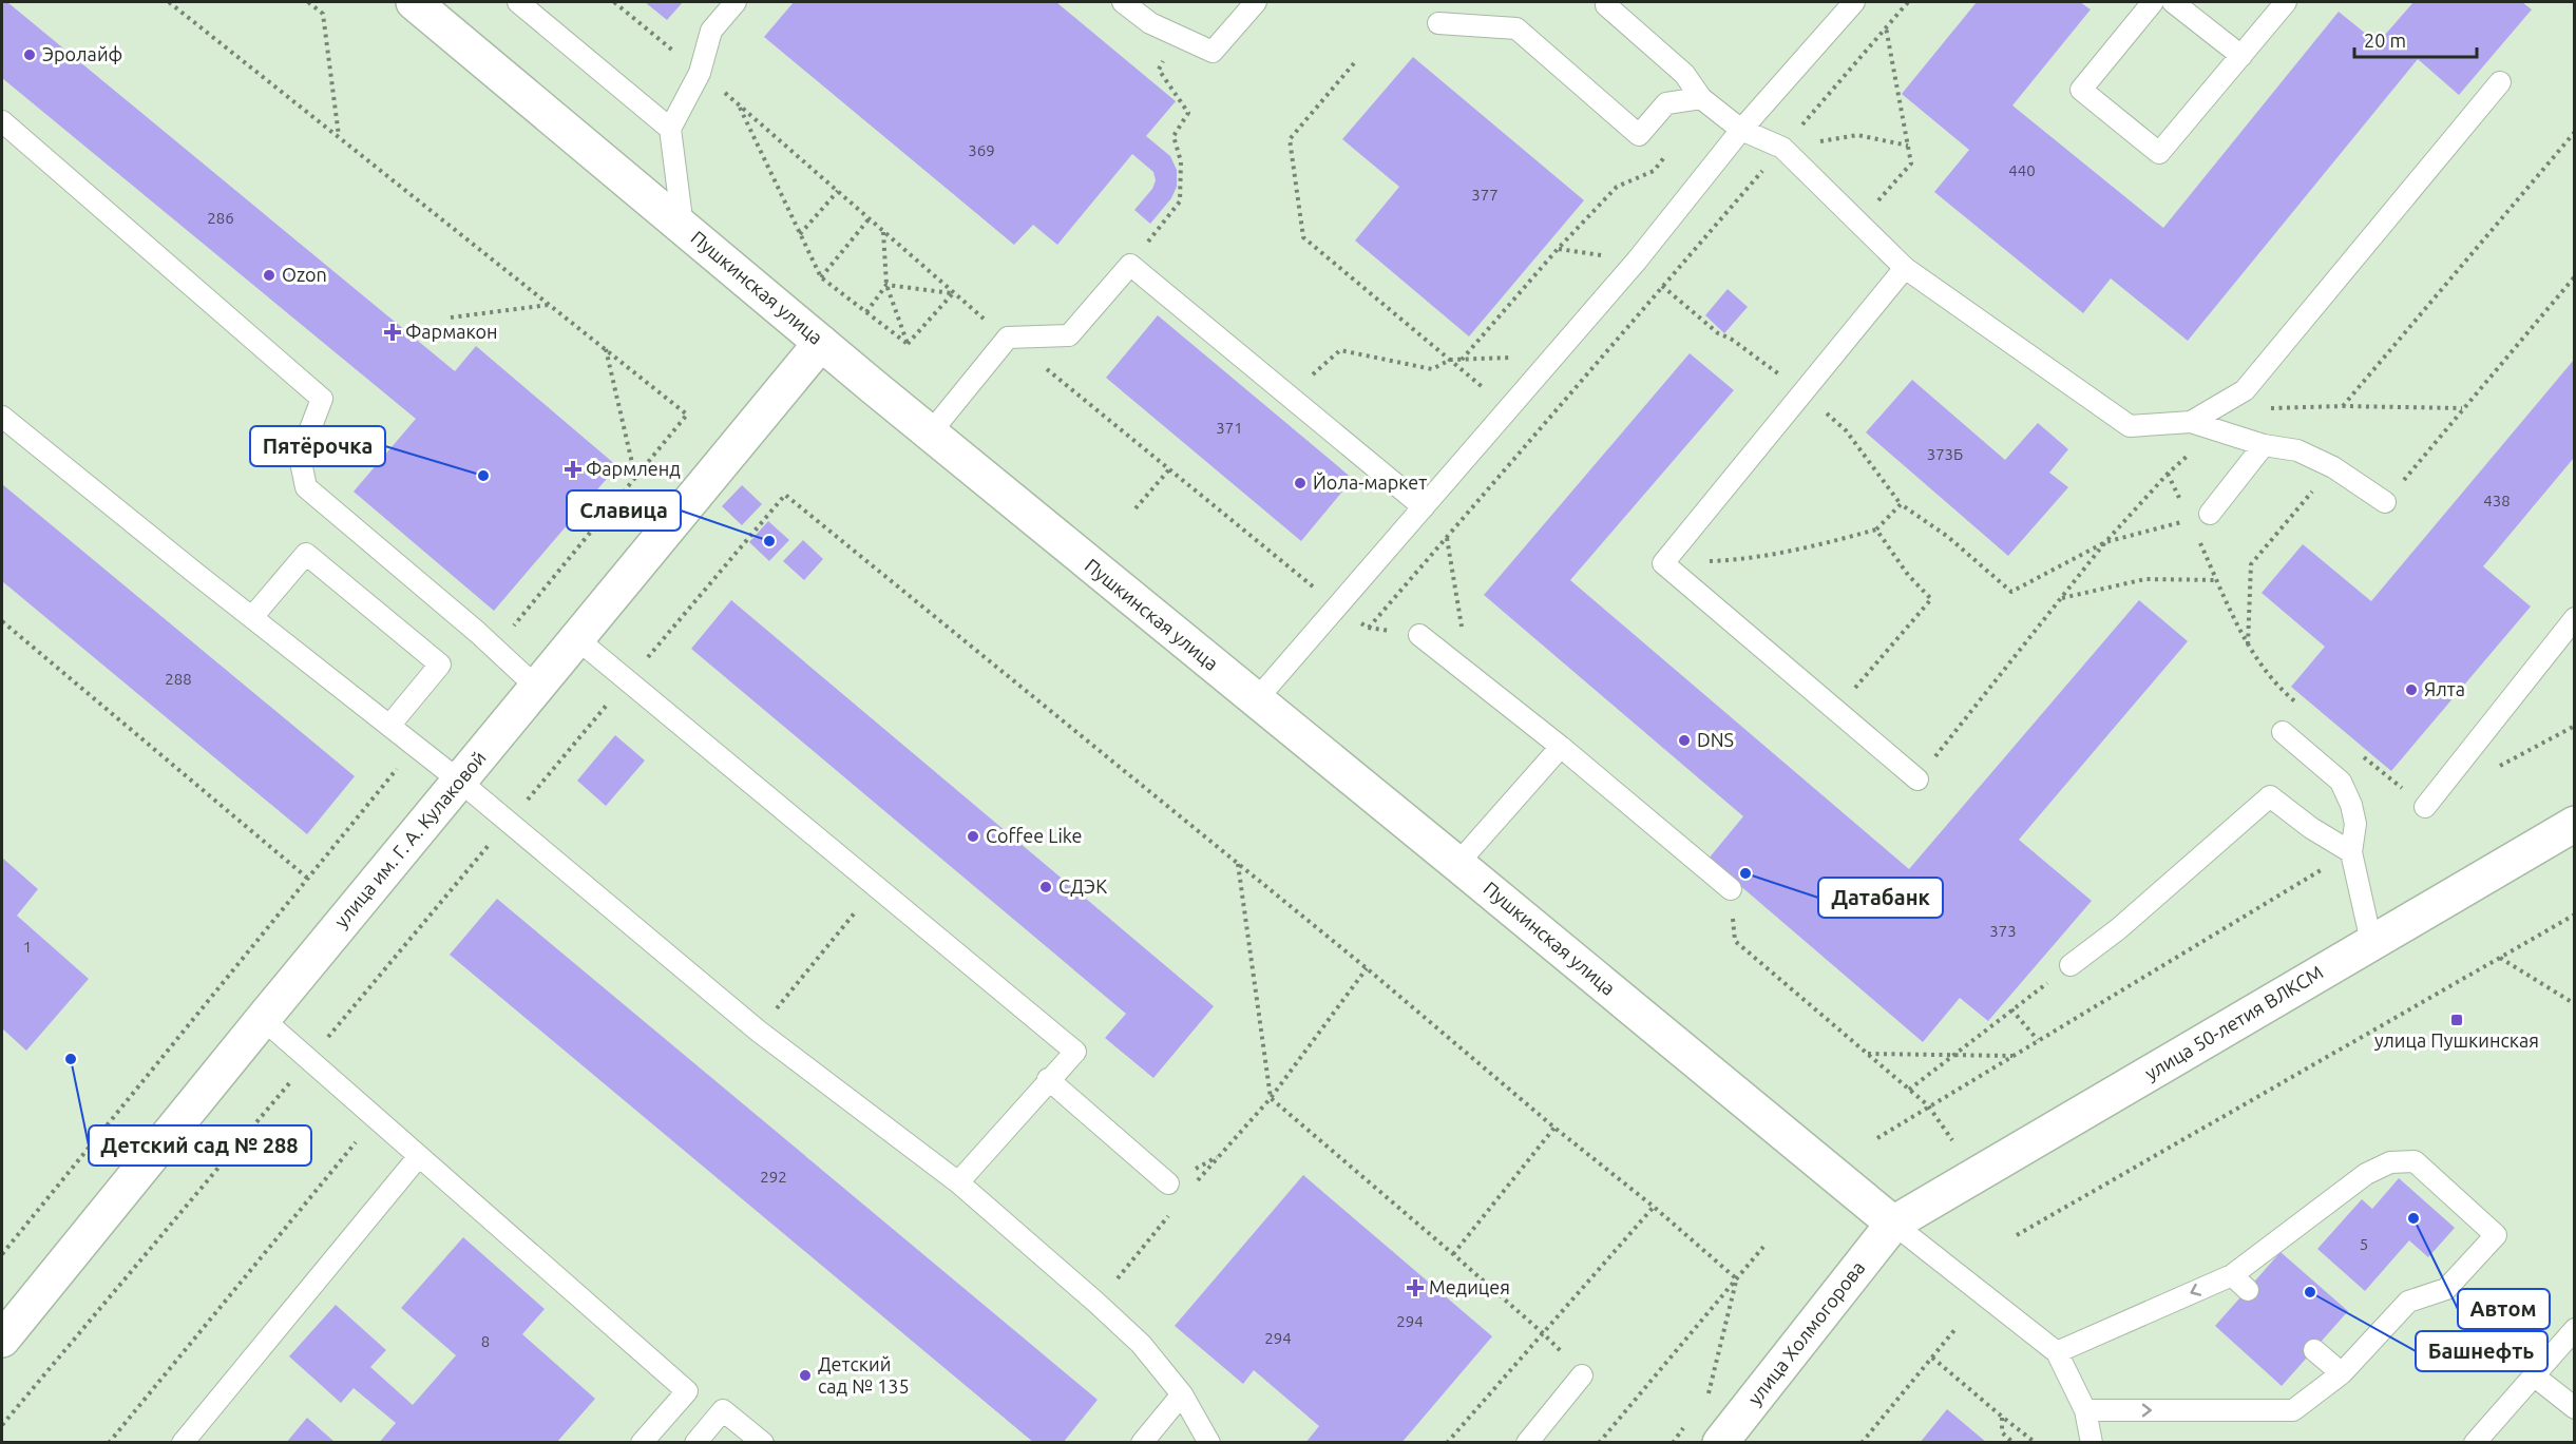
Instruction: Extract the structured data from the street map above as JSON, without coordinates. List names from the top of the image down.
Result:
{
  "streets": {
    "main road": [
      "Пушкинская улица",
      "улица им. Г. А. Кулаковой",
      "улица 50-летия ВЛКСМ",
      "улица Холмогорова"
    ]
  },
  "crossings": [
    ["Пушкинская улица", "улица им. Г. А. Кулаковой"],
    ["Пушкинская улица", "улица 50-летия ВЛКСМ"],
    ["Пушкинская улица", "улица Холмогорова"],
    ["улица 50-летия ВЛКСМ", "улица Холмогорова"]
  ],
  "places": {
    "other": [
      "Эролайф",
      "Ozon",
      "Пятёрочка",
      "Йола-маркет",
      "Славица",
      "Ялта",
      "DNS",
      "Coffee Like",
      "Датабанк",
      "СДЭК",
      "Детский сад № 288",
      "Автом",
      "Башнефть",
      "Детский сад № 135"
    ],
    "health": ["Фармакон", "Фармленд", "Медицея"],
    "transit": ["улица Пушкинская"]
  },
  "house_numbers": [
    "369",
    "440",
    "377",
    "286",
    "371",
    "373Б",
    "438",
    "288",
    "373",
    "1",
    "292",
    "5",
    "294",
    "294",
    "8"
  ],
  "scale_bar": "20 m"
}
